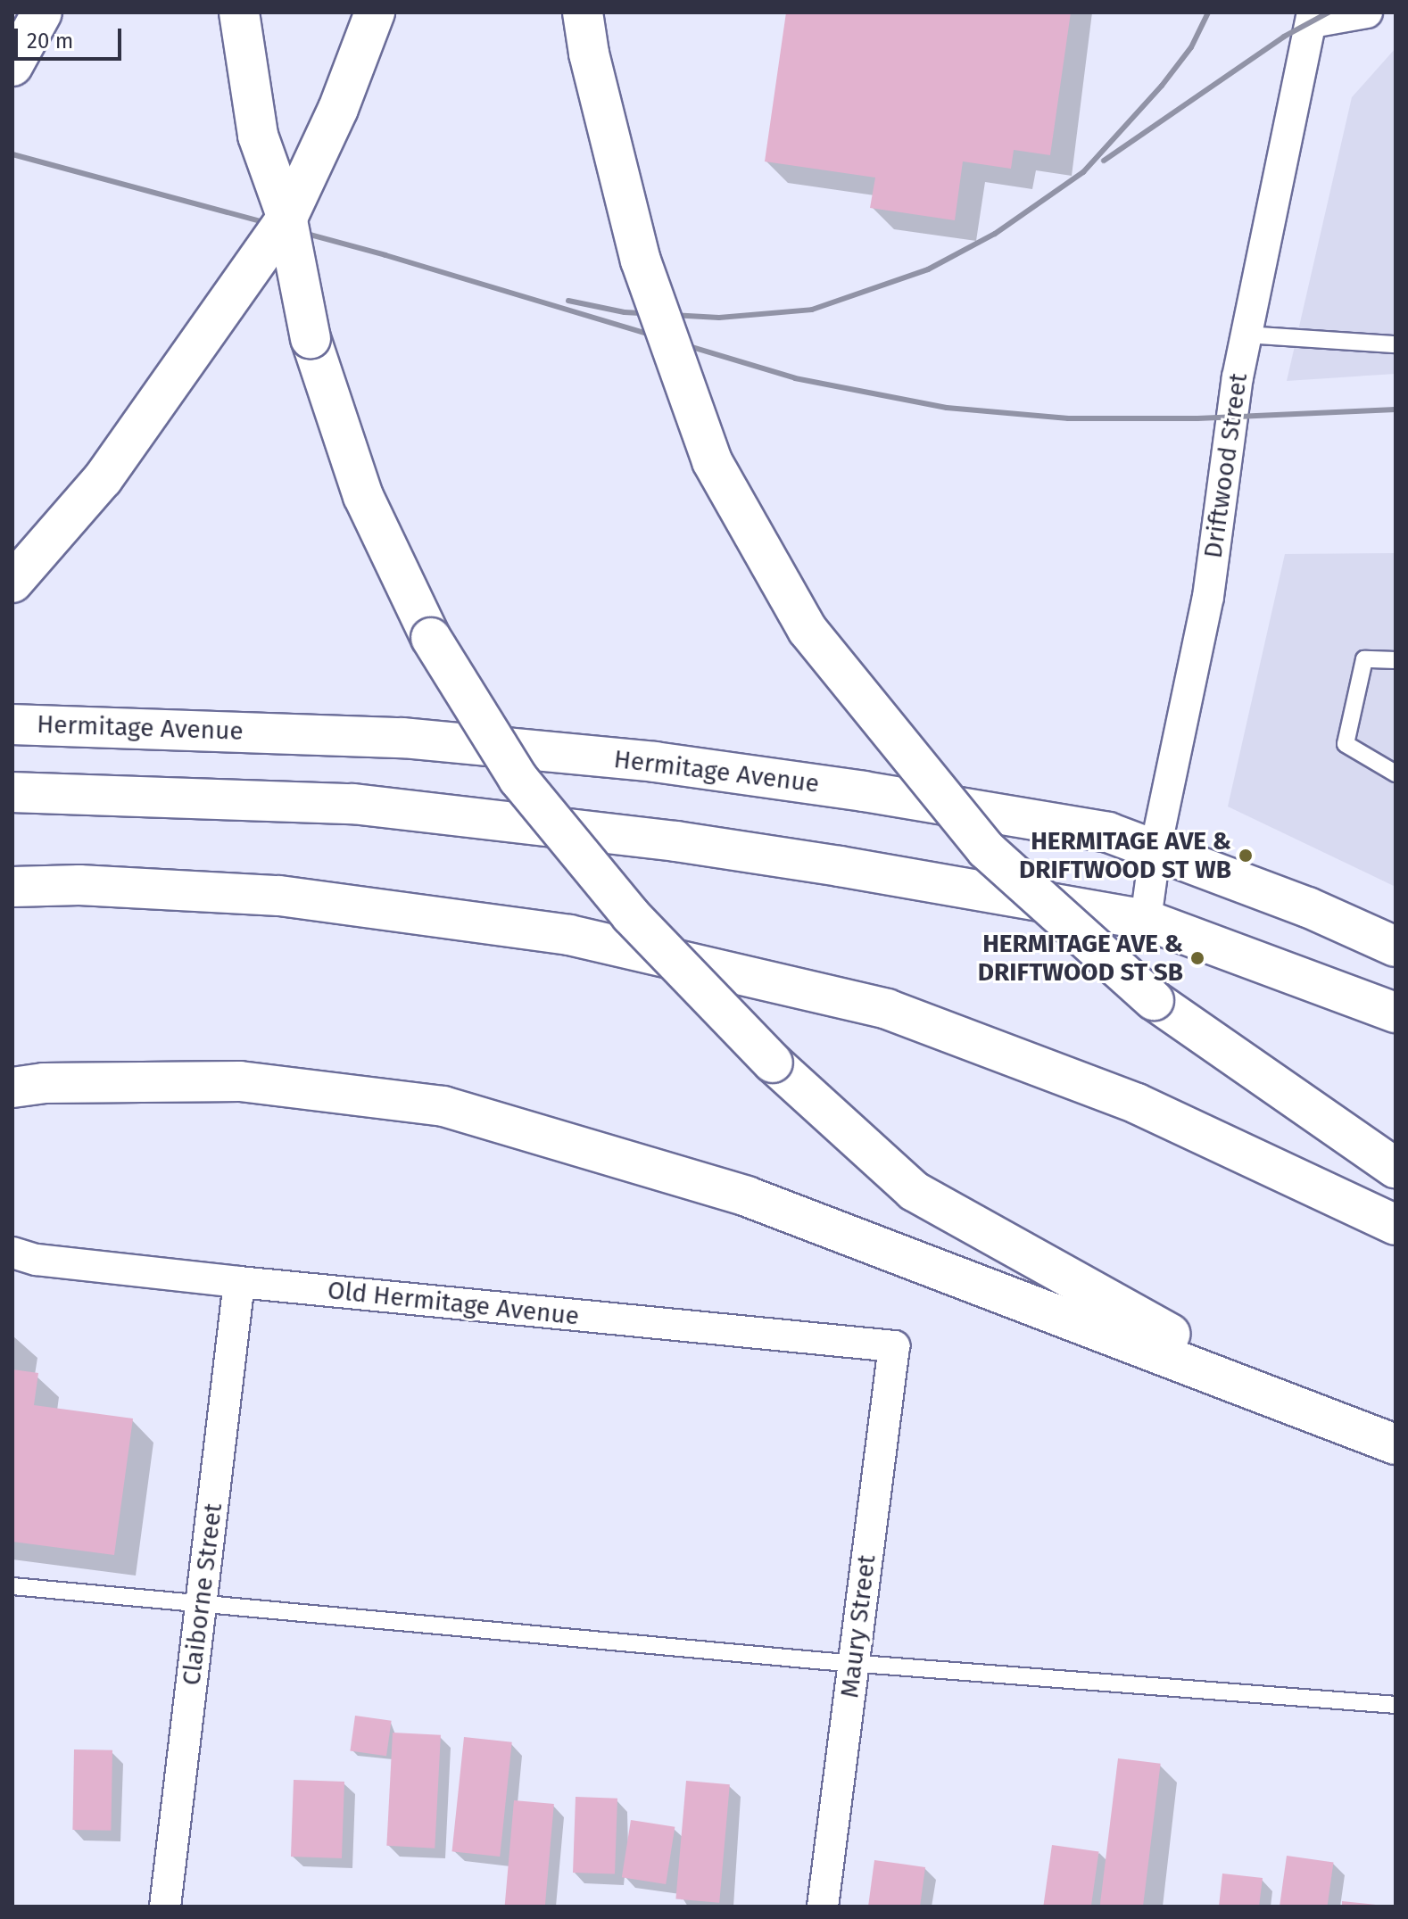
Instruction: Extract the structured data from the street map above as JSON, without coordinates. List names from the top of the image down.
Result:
{
  "streets": {
    "main road": ["Hermitage Avenue"],
    "street": [
      "Driftwood Street",
      "Old Hermitage Avenue",
      "Claiborne Street",
      "Maury Street"
    ]
  },
  "crossings": [
    ["Driftwood Street", "Hermitage Avenue"],
    ["Old Hermitage Avenue", "Claiborne Street"],
    ["Old Hermitage Avenue", "Maury Street"]
  ],
  "places": ["HERMITAGE AVE & DRIFTWOOD ST WB", "HERMITAGE AVE & DRIFTWOOD ST SB"],
  "scale_bar": "20 m"
}
